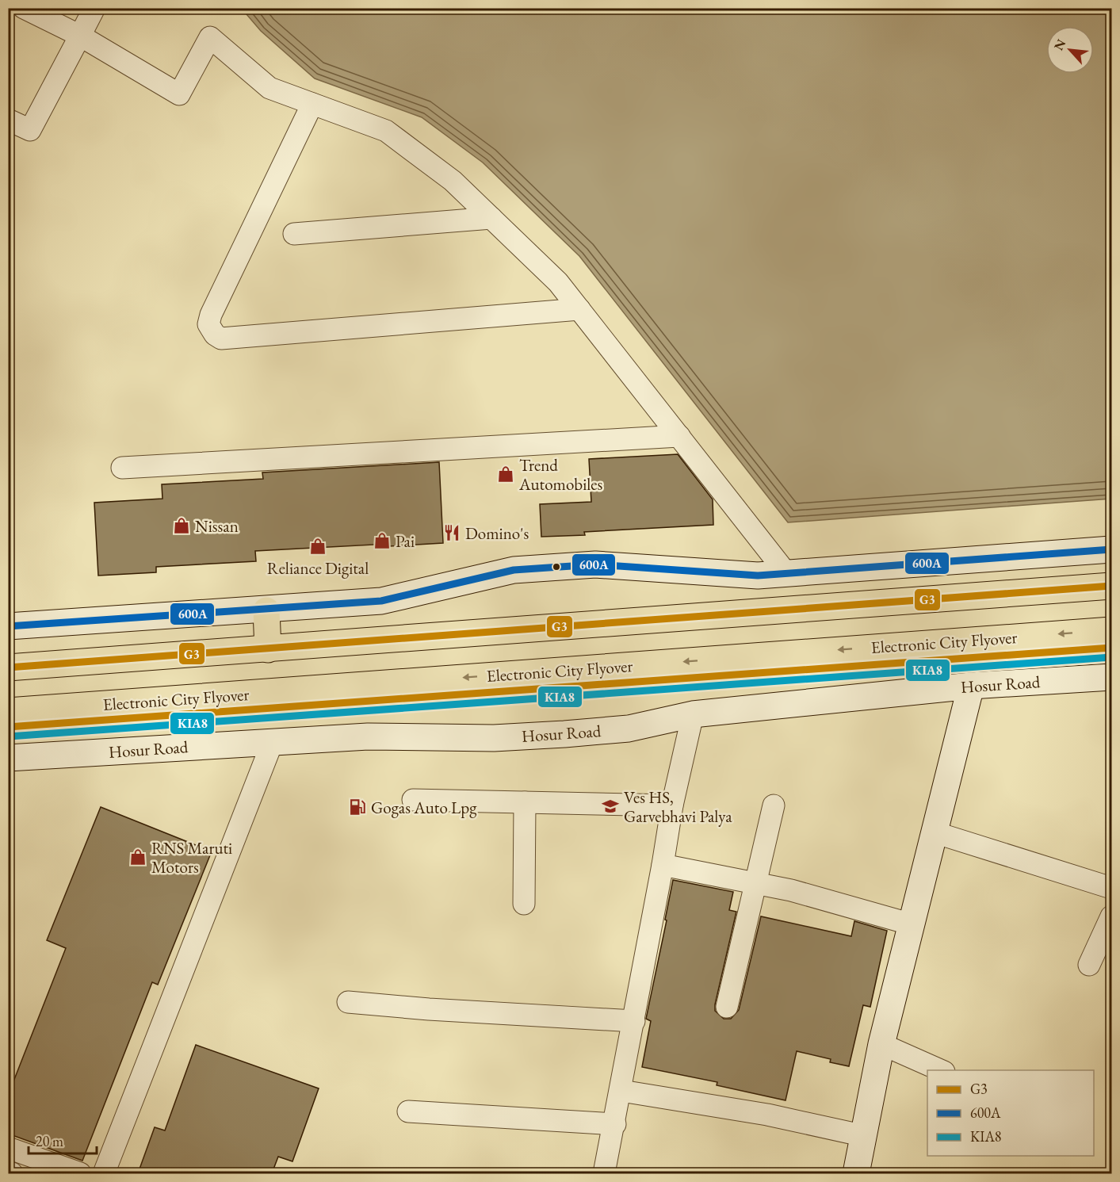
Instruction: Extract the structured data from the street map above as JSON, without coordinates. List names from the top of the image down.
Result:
{
  "streets": {
    "highway": ["Electronic City Flyover", "Hosur Road"]
  },
  "places": {
    "shop": [
      "Trend Automobiles",
      "Nissan",
      "Pai",
      "Reliance Digital",
      "RNS Maruti Motors"
    ],
    "restaurant": ["Domino's"],
    "school or university": ["Ves HS, Garvebhavi Palya"],
    "fuel station": ["Gogas Auto Lpg"]
  },
  "lines": ["transit line 600A", "transit line G3", "transit line KIA8"],
  "legend": ["G3", "600A", "KIA8"],
  "scale_bar": "20 m",
  "north": "top left"
}
